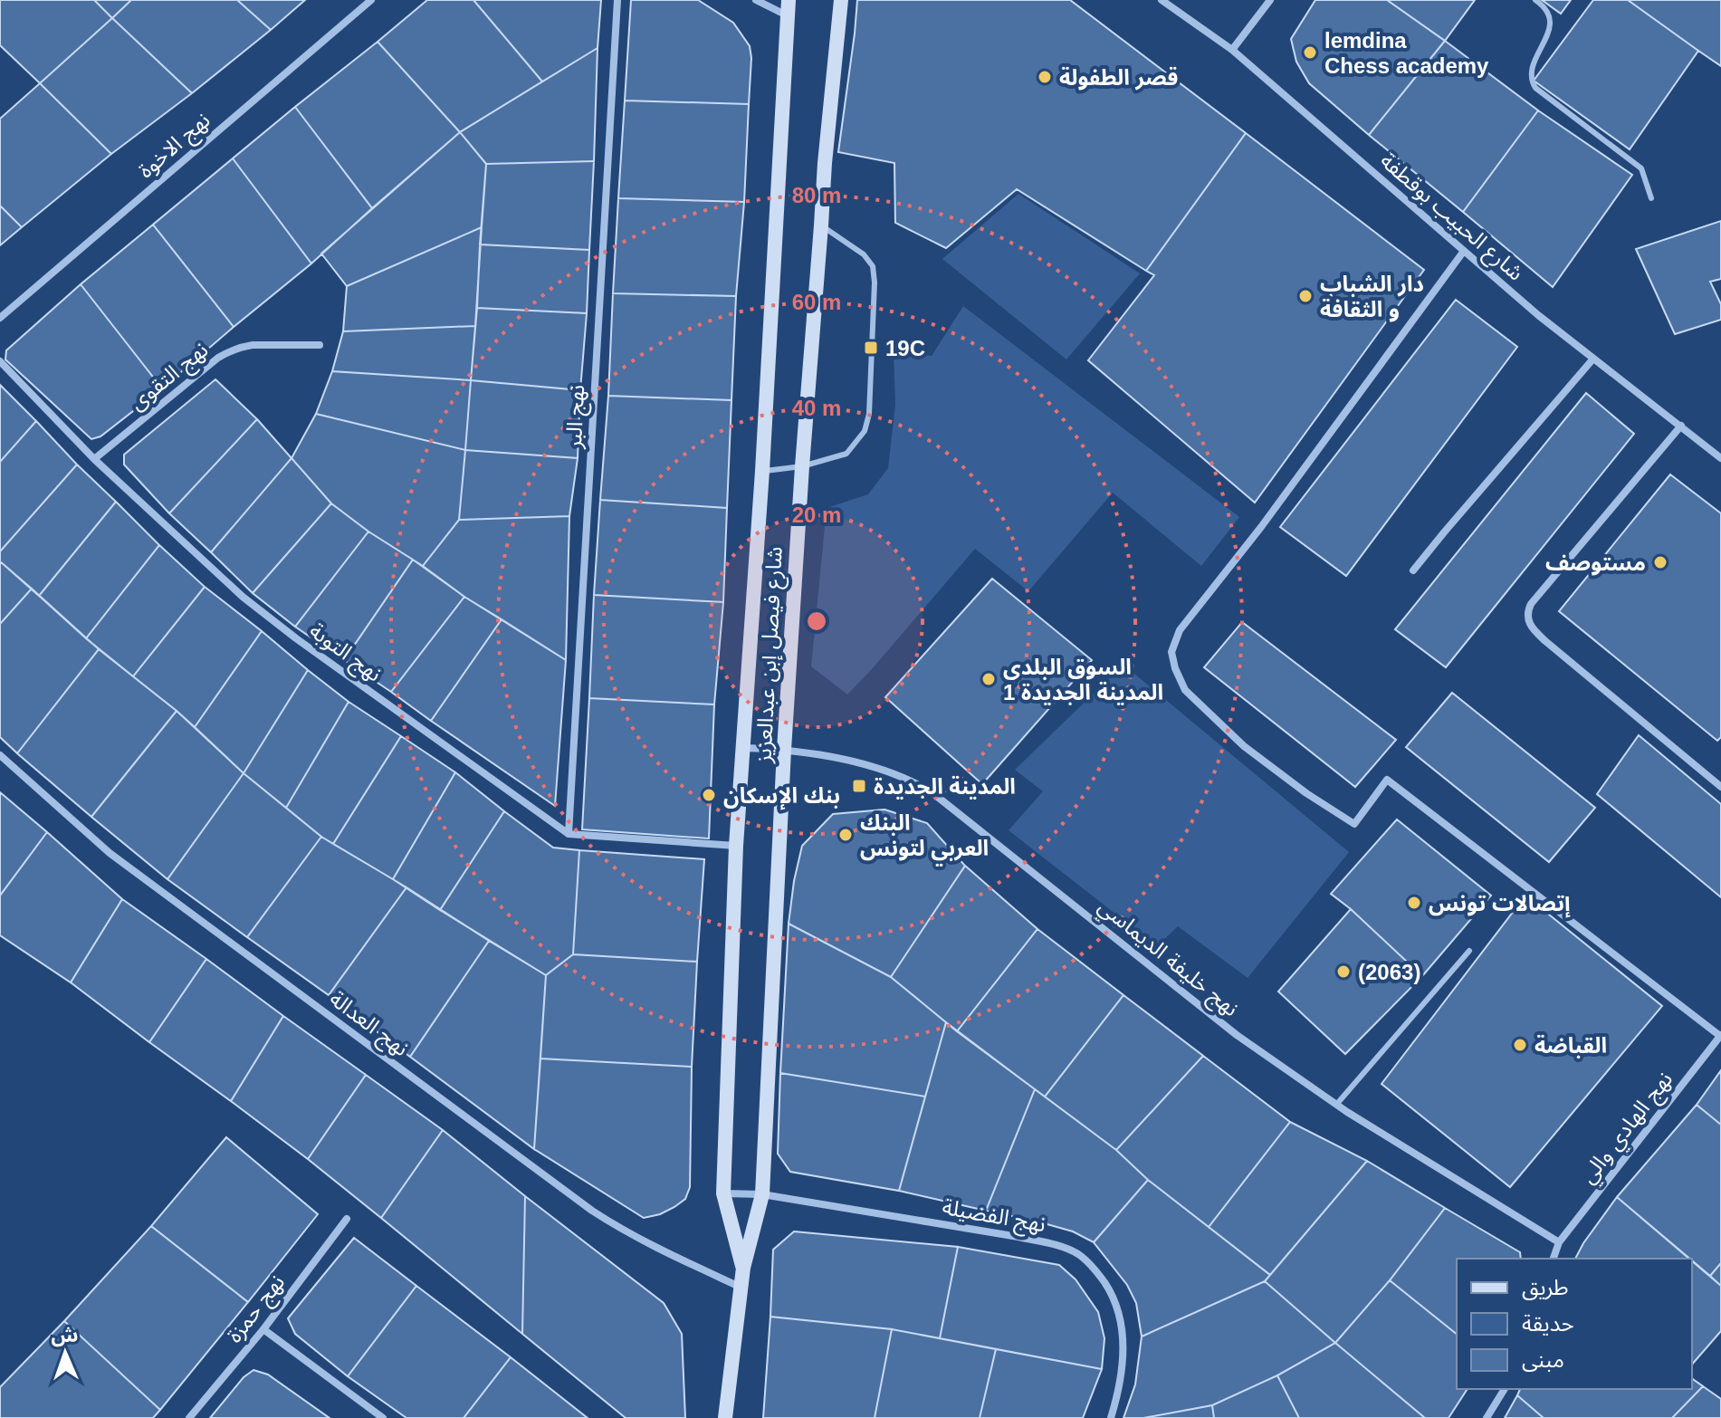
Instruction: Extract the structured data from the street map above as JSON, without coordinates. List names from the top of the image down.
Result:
{
  "streets": {
    "main road": ["شارع فيصل إبن عبدالعزيز"],
    "street": [
      "نهج الاخوة",
      "شارع الحبيب بوقطفة",
      "نهج التقوى",
      "نهج البر",
      "نهج التوبة",
      "نهج خليفة الديماسي",
      "نهج العدالة",
      "نهج الهادي والي",
      "نهج الفضيلة",
      "نهج حمزة"
    ]
  },
  "crossings": [
    ["نهج التقوى", "نهج التوبة"],
    ["نهج البر", "نهج التوبة"],
    ["شارع فيصل إبن عبدالعزيز", "نهج خليفة الديماسي"],
    ["شارع فيصل إبن عبدالعزيز", "نهج العدالة"],
    ["شارع فيصل إبن عبدالعزيز", "نهج الفضيلة"],
    ["نهج خليفة الديماسي", "نهج الهادي والي"]
  ],
  "places": {
    "other": [
      "lemdina Chess academy",
      "قصر الطفولة",
      "دار الشباب و الثقافة",
      "مستوصف",
      "السوق البلدي المدينة الجديدة 1",
      "بنك الإسكان",
      "البنك العربي لتونس",
      "إتصالات تونس",
      "(2063)",
      "القباضة"
    ],
    "transit": ["19C", "المدينة الجديدة"]
  },
  "legend": ["طريق", "حديقة", "مبنى"],
  "north": "top",
  "rings": [
    "80 m",
    "60 m",
    "40 m",
    "20 m"
  ]
}
